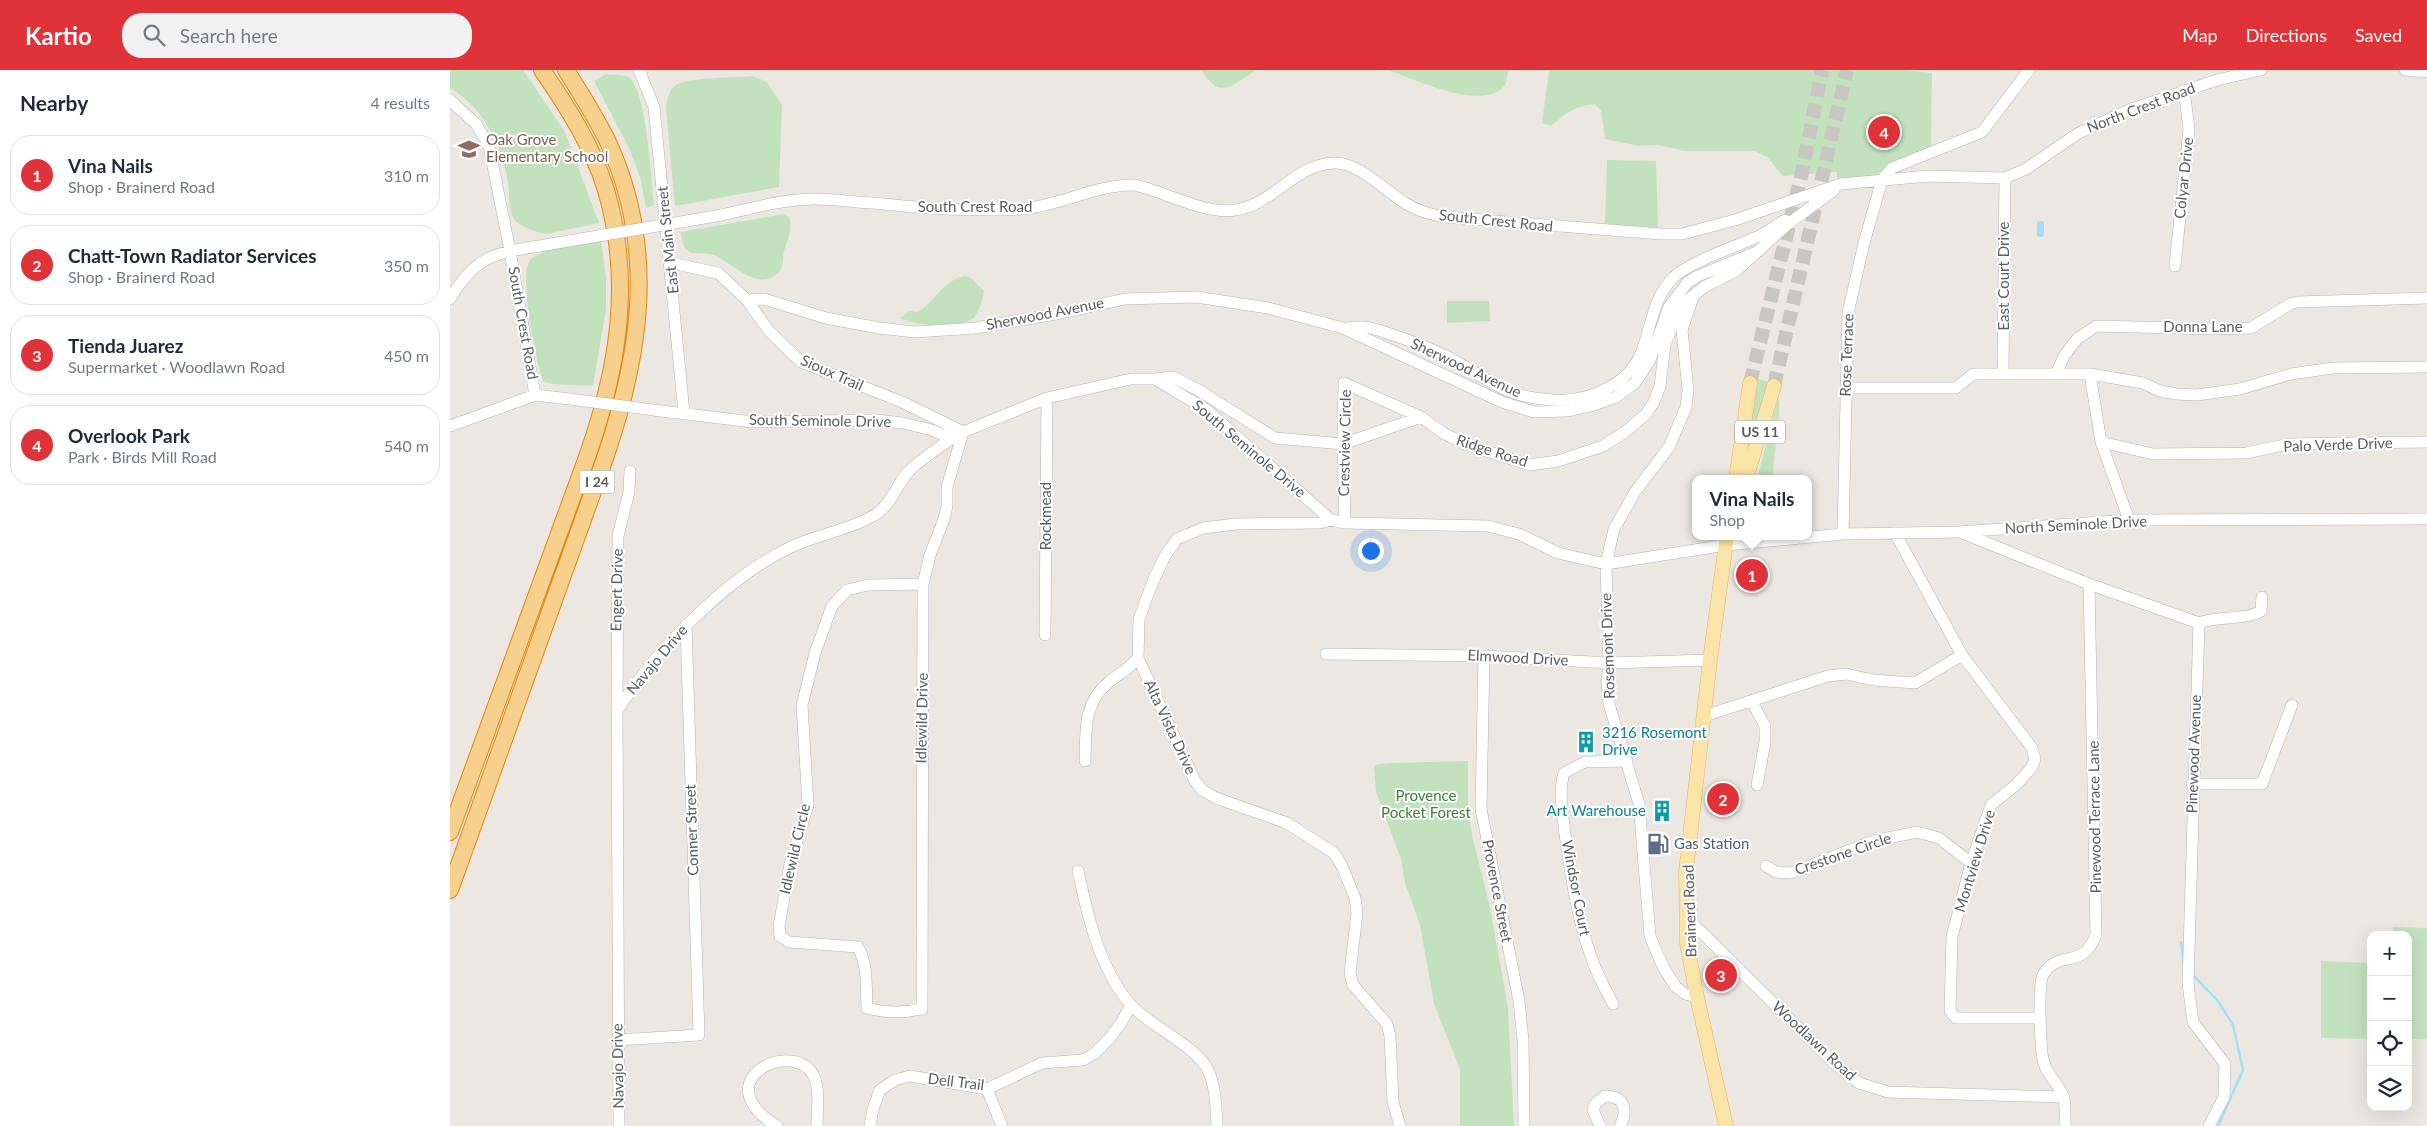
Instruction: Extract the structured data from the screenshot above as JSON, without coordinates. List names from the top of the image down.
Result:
{
  "streets": {
    "highway": ["I 24"],
    "main road": ["US 11", "Brainerd Road"],
    "street": [
      "North Crest Road",
      "Colyar Drive",
      "South Crest Road",
      "East Main Street",
      "East Court Drive",
      "Sherwood Avenue",
      "Donna Lane",
      "Rose Terrace",
      "Sioux Trail",
      "South Seminole Drive",
      "Crestview Circle",
      "Palo Verde Drive",
      "Ridge Road",
      "Rockmead",
      "North Seminole Drive",
      "Engert Drive",
      "Rosemont Drive",
      "Elmwood Drive",
      "Navajo Drive",
      "Idlewild Drive",
      "Alta Vista Drive",
      "Pinewood Avenue",
      "Pinewood Terrace Lane",
      "Conner Street",
      "Idlewild Circle",
      "Crestone Circle",
      "Montview Drive",
      "Windsor Court",
      "Provence Street",
      "Woodlawn Road",
      "Dell Trail"
    ]
  },
  "crossings": [
    ["North Crest Road", "Colyar Drive"],
    ["North Crest Road", "South Crest Road"],
    ["North Crest Road", "East Court Drive"],
    ["North Crest Road", "Rose Terrace"],
    ["South Crest Road", "Rose Terrace"],
    ["South Crest Road", "South Seminole Drive"],
    ["South Crest Road", "Ridge Road"],
    ["East Main Street", "Sioux Trail"],
    ["East Main Street", "South Seminole Drive"],
    ["Sherwood Avenue", "Sioux Trail"],
    ["Sherwood Avenue", "Ridge Road"],
    ["Rose Terrace", "North Seminole Drive"],
    ["Sioux Trail", "South Seminole Drive"],
    ["Sioux Trail", "Navajo Drive"],
    ["Sioux Trail", "Idlewild Drive"],
    ["South Seminole Drive", "Crestview Circle"],
    ["South Seminole Drive", "Rockmead"],
    ["South Seminole Drive", "Rosemont Drive"],
    ["South Seminole Drive", "Navajo Drive"],
    ["South Seminole Drive", "Idlewild Drive"],
    ["South Seminole Drive", "Alta Vista Drive"],
    ["Crestview Circle", "Ridge Road"],
    ["Ridge Road", "Rosemont Drive"],
    ["North Seminole Drive", "Montview Drive"],
    ["Engert Drive", "Navajo Drive"],
    ["Rosemont Drive", "Elmwood Drive"],
    ["Rosemont Drive", "Windsor Court"],
    ["Rosemont Drive", "Brainerd Road"],
    ["Elmwood Drive", "Provence Street"],
    ["Elmwood Drive", "Brainerd Road"],
    ["Navajo Drive", "Idlewild Drive"],
    ["Navajo Drive", "Conner Street"],
    ["Idlewild Drive", "Idlewild Circle"],
    ["Pinewood Terrace Lane", "Montview Drive"],
    ["Crestone Circle", "Montview Drive"],
    ["Brainerd Road", "Woodlawn Road"]
  ],
  "parks": ["Provence Pocket Forest"],
  "places": {
    "school or university": ["Oak Grove Elementary School"],
    "building": ["3216 Rosemont Drive", "Art Warehouse"],
    "fuel station": ["Gas Station"]
  },
  "page": {
    "header": "Kartio",
    "search": "Search here",
    "nav": ["Map", "Directions", "Saved"],
    "heading": ["Nearby", "4 results"],
    "pins": [
      "4",
      "1",
      "2",
      "3"
    ],
    "list": [
      {
        "mark": "1",
        "name": "Vina Nails",
        "note": "Shop · Brainerd Road",
        "value": "310 m"
      },
      {
        "mark": "2",
        "name": "Chatt-Town Radiator Services",
        "note": "Shop · Brainerd Road",
        "value": "350 m"
      },
      {
        "mark": "3",
        "name": "Tienda Juarez",
        "note": "Supermarket · Woodlawn Road",
        "value": "450 m"
      },
      {
        "mark": "4",
        "name": "Overlook Park",
        "note": "Park · Birds Mill Road",
        "value": "540 m"
      }
    ],
    "popup": ["Vina Nails", "Shop"],
    "map_buttons": ["+", "−"]
  }
}
